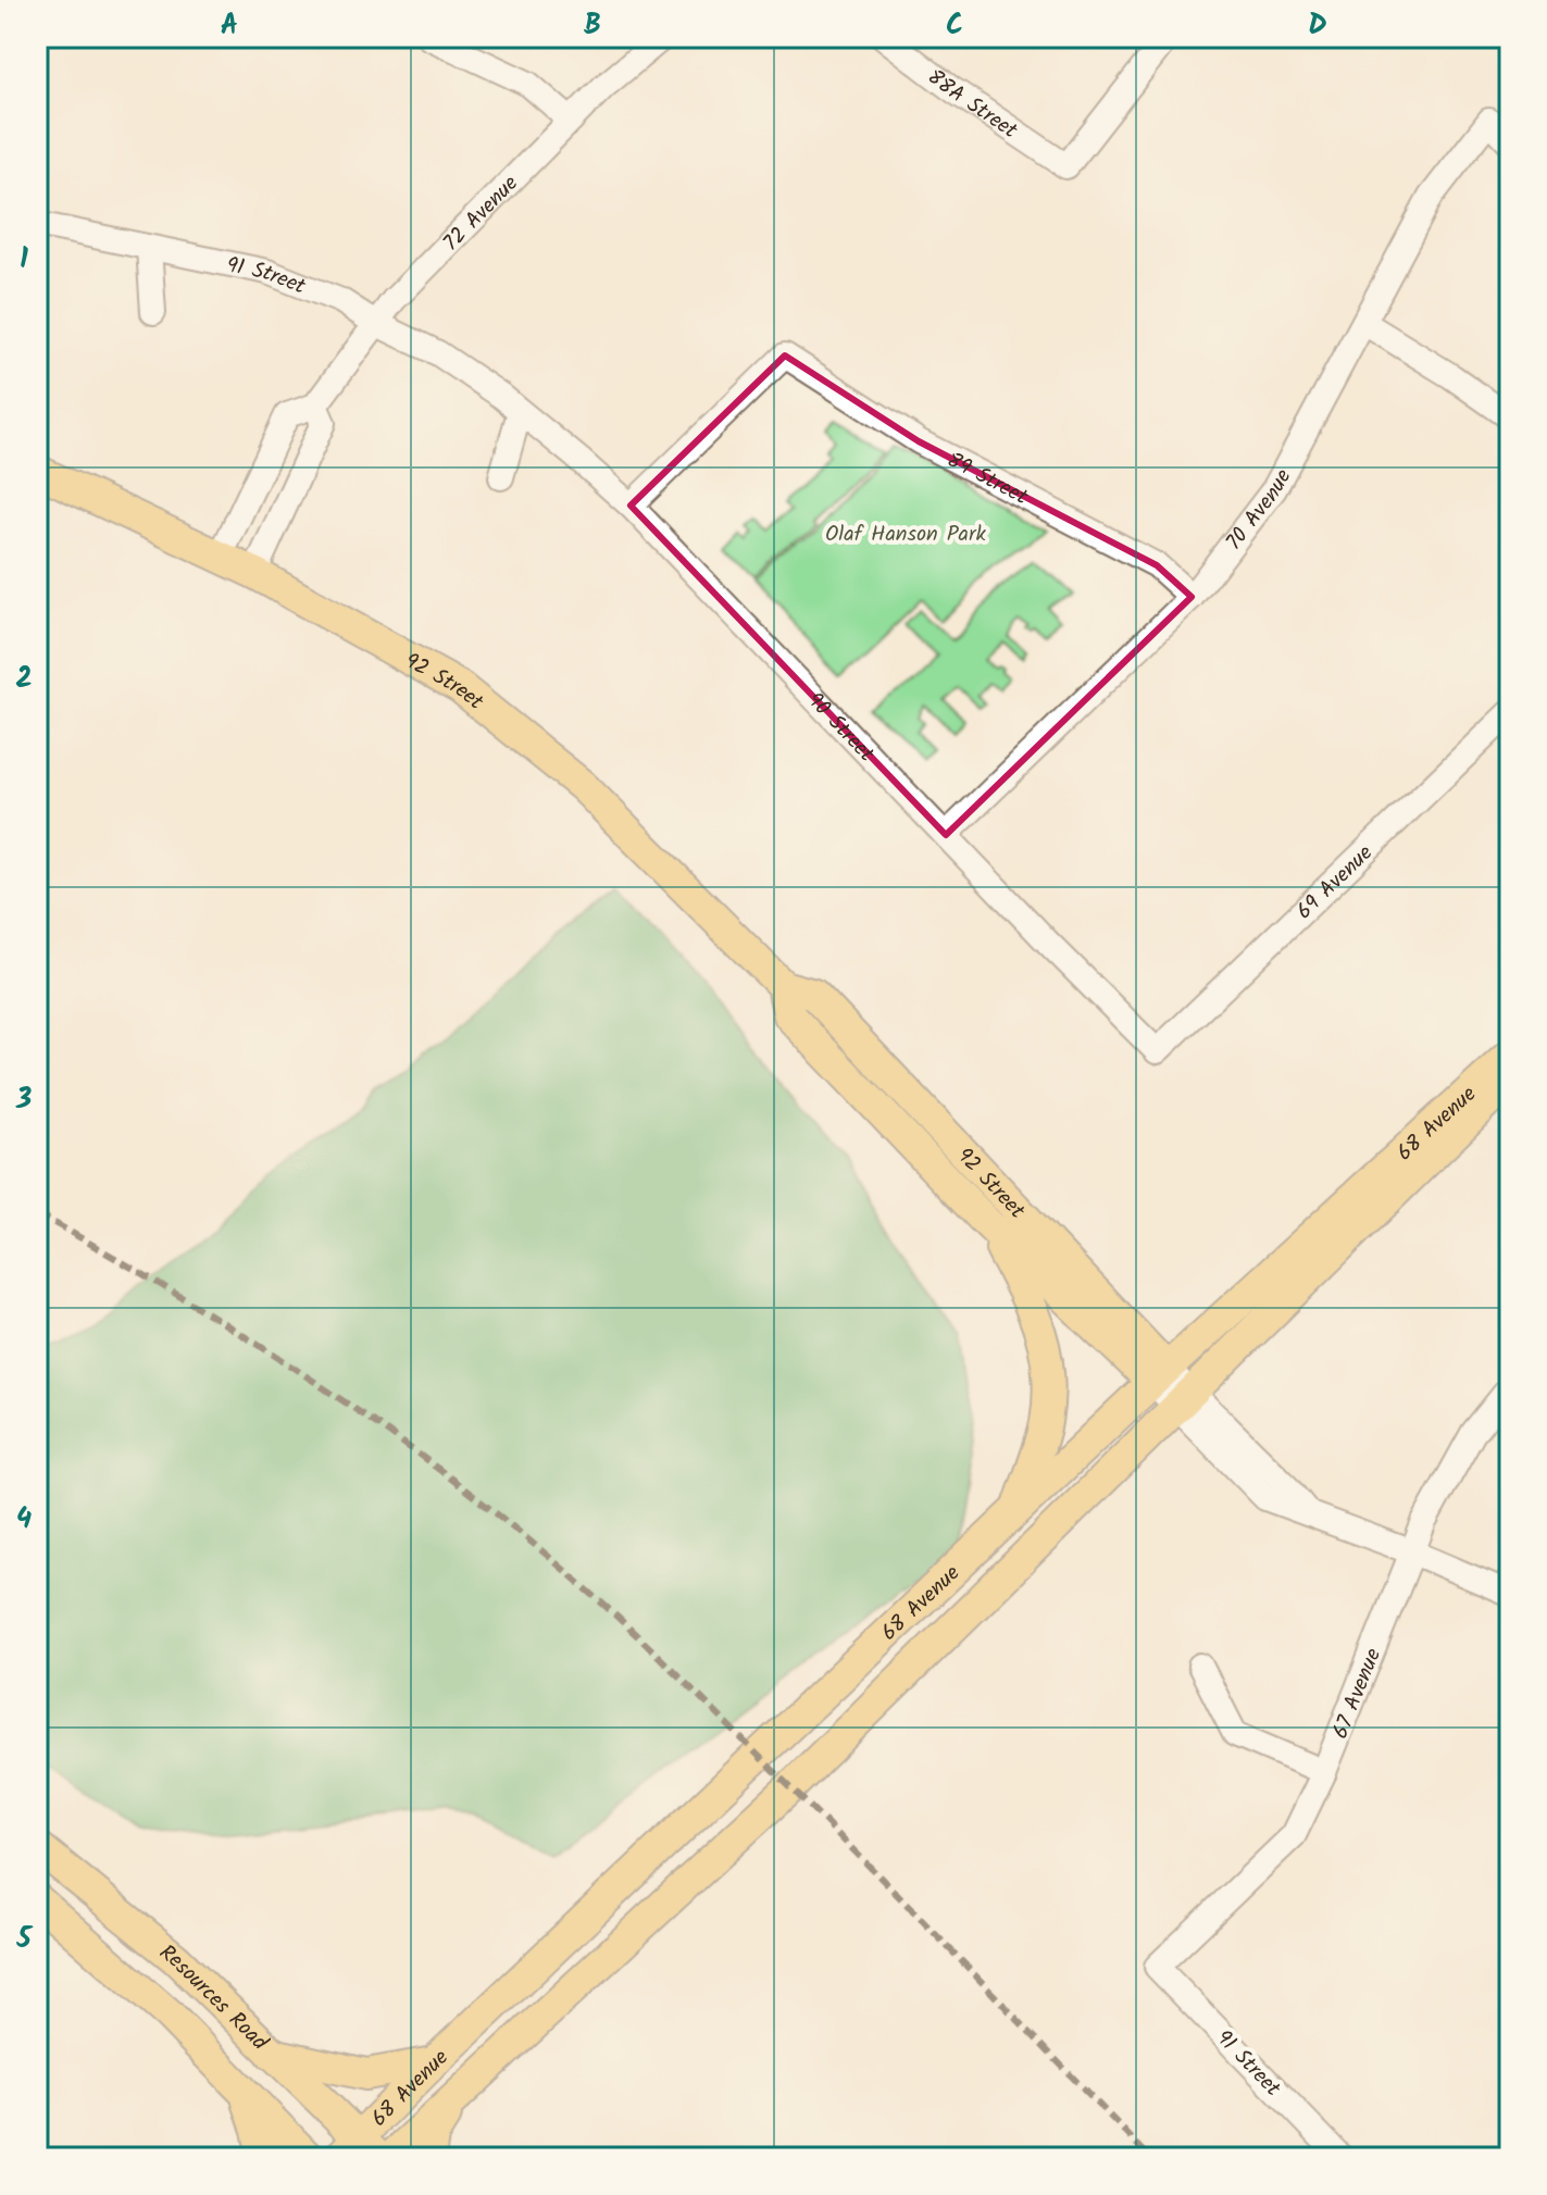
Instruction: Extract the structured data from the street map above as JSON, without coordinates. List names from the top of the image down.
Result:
{
  "streets": {
    "main road": ["92 Street", "68 Avenue", "Resources Road"],
    "street": [
      "88A Street",
      "72 Avenue",
      "91 Street",
      "89 Street",
      "70 Avenue",
      "90 Street",
      "69 Avenue",
      "67 Avenue"
    ]
  },
  "crossings": [
    ["72 Avenue", "91 Street"],
    ["72 Avenue", "92 Street"],
    ["72 Avenue", "90 Street"],
    ["91 Street", "90 Street"],
    ["91 Street", "67 Avenue"],
    ["89 Street", "70 Avenue"],
    ["89 Street", "90 Street"],
    ["70 Avenue", "90 Street"],
    ["92 Street", "68 Avenue"],
    ["90 Street", "69 Avenue"],
    ["68 Avenue", "Resources Road"]
  ],
  "parks": ["Olaf Hanson Park"],
  "grid": {
    "columns": [
      "A",
      "B",
      "C",
      "D"
    ],
    "rows": [
      "1",
      "2",
      "3",
      "4",
      "5"
    ]
  }
}
